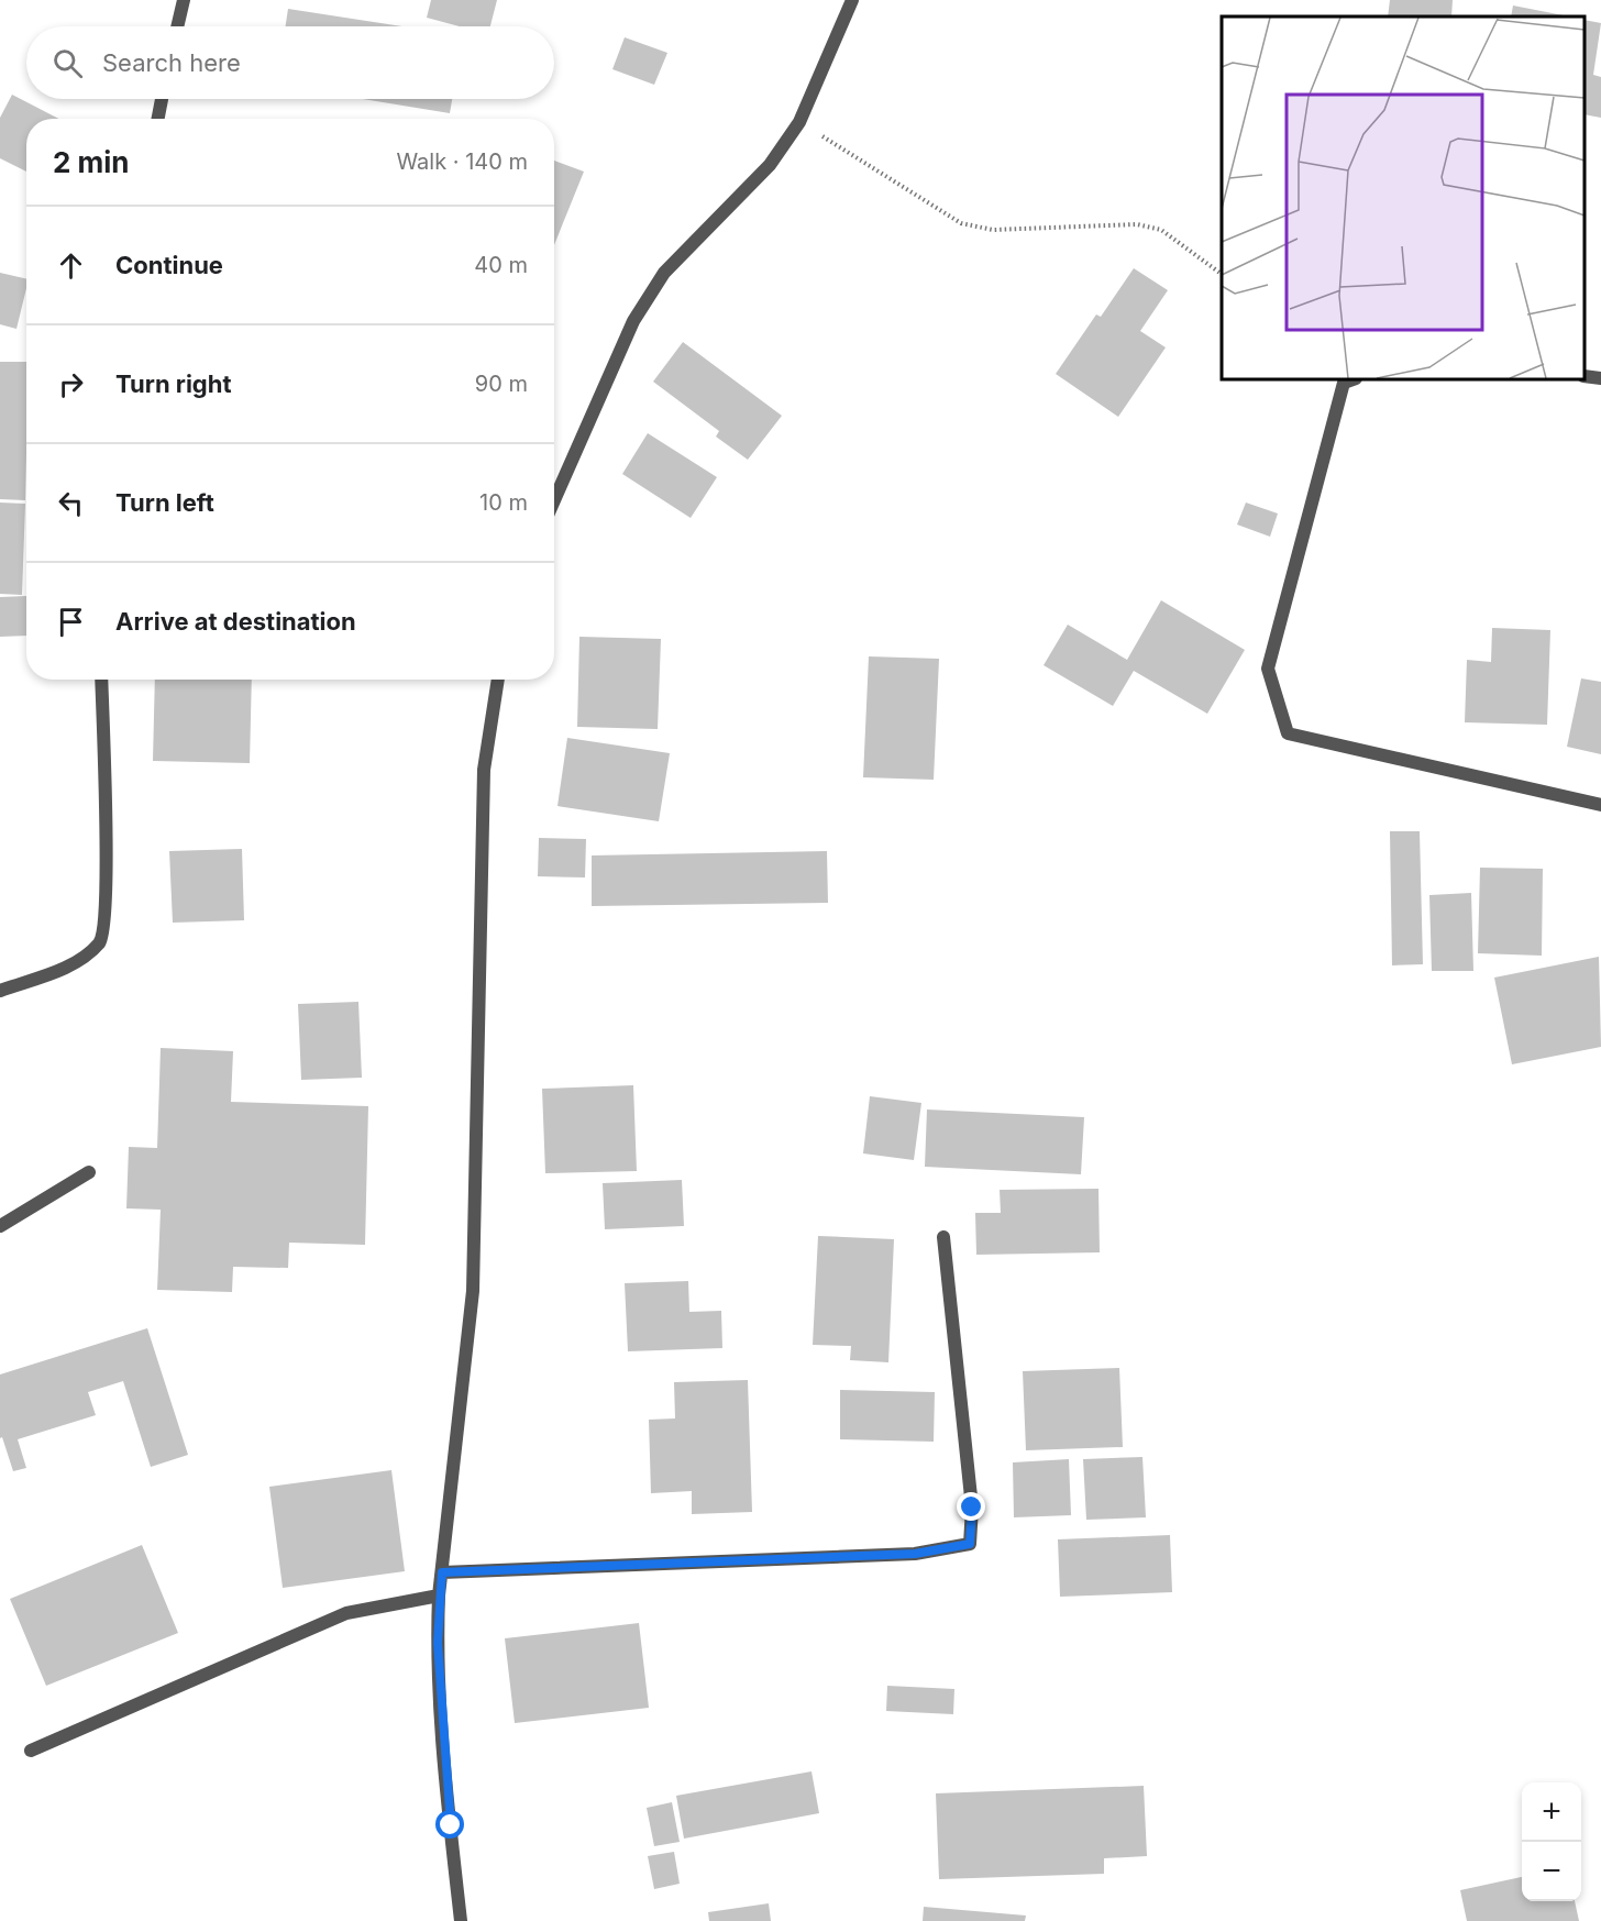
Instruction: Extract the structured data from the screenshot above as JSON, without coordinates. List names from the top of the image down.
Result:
{
  "page": {
    "search": "Search here",
    "heading": ["2 min", "Walk · 140 m"],
    "list": [
      ["Continue", "40 m"],
      ["Turn right", "90 m"],
      ["Turn left", "10 m"],
      "Arrive at destination"
    ],
    "map_buttons": ["+", "−"]
  }
}
